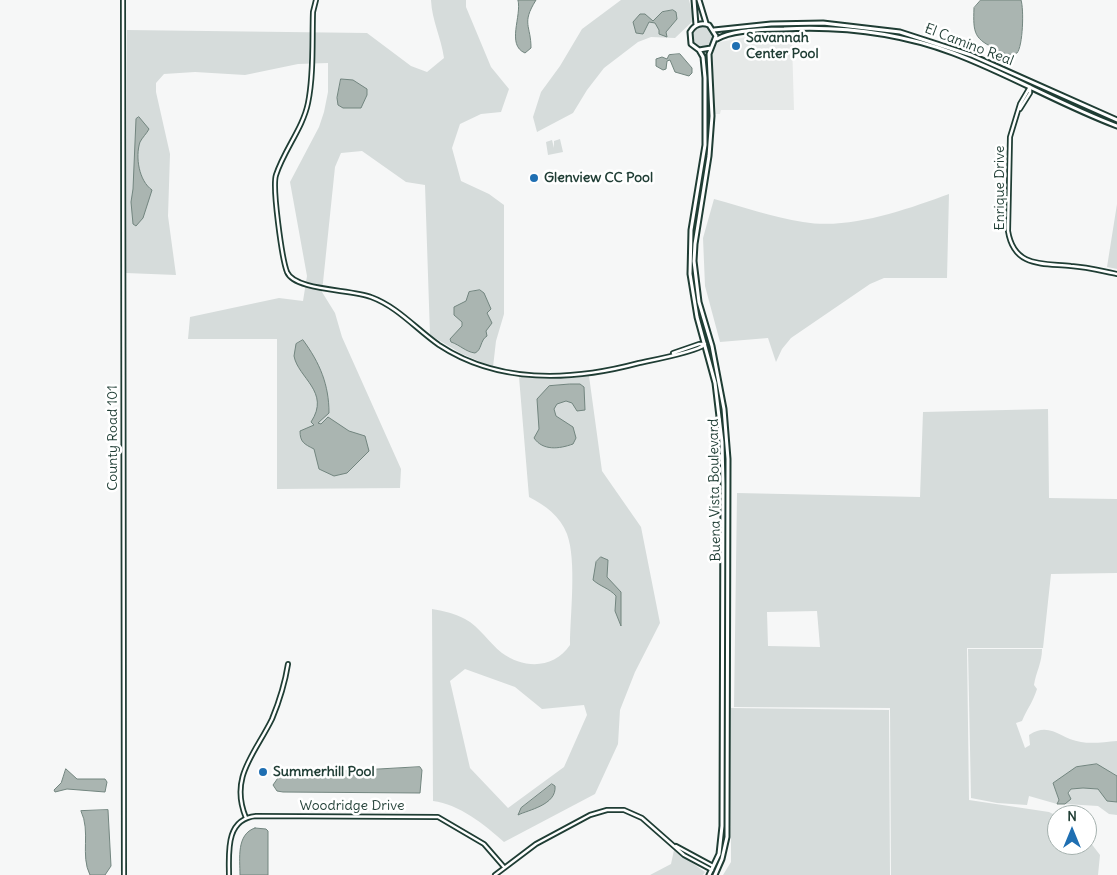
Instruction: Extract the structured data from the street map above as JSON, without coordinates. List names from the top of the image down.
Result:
{
  "streets": {
    "main road": ["El Camino Real", "Buena Vista Boulevard"],
    "street": ["Enrique Drive", "County Road 101", "Woodridge Drive"]
  },
  "crossings": [
    ["El Camino Real", "Enrique Drive"],
    ["El Camino Real", "Buena Vista Boulevard"]
  ],
  "places": ["Savannah Center Pool", "Glenview CC Pool", "Summerhill Pool"],
  "north": "top"
}
